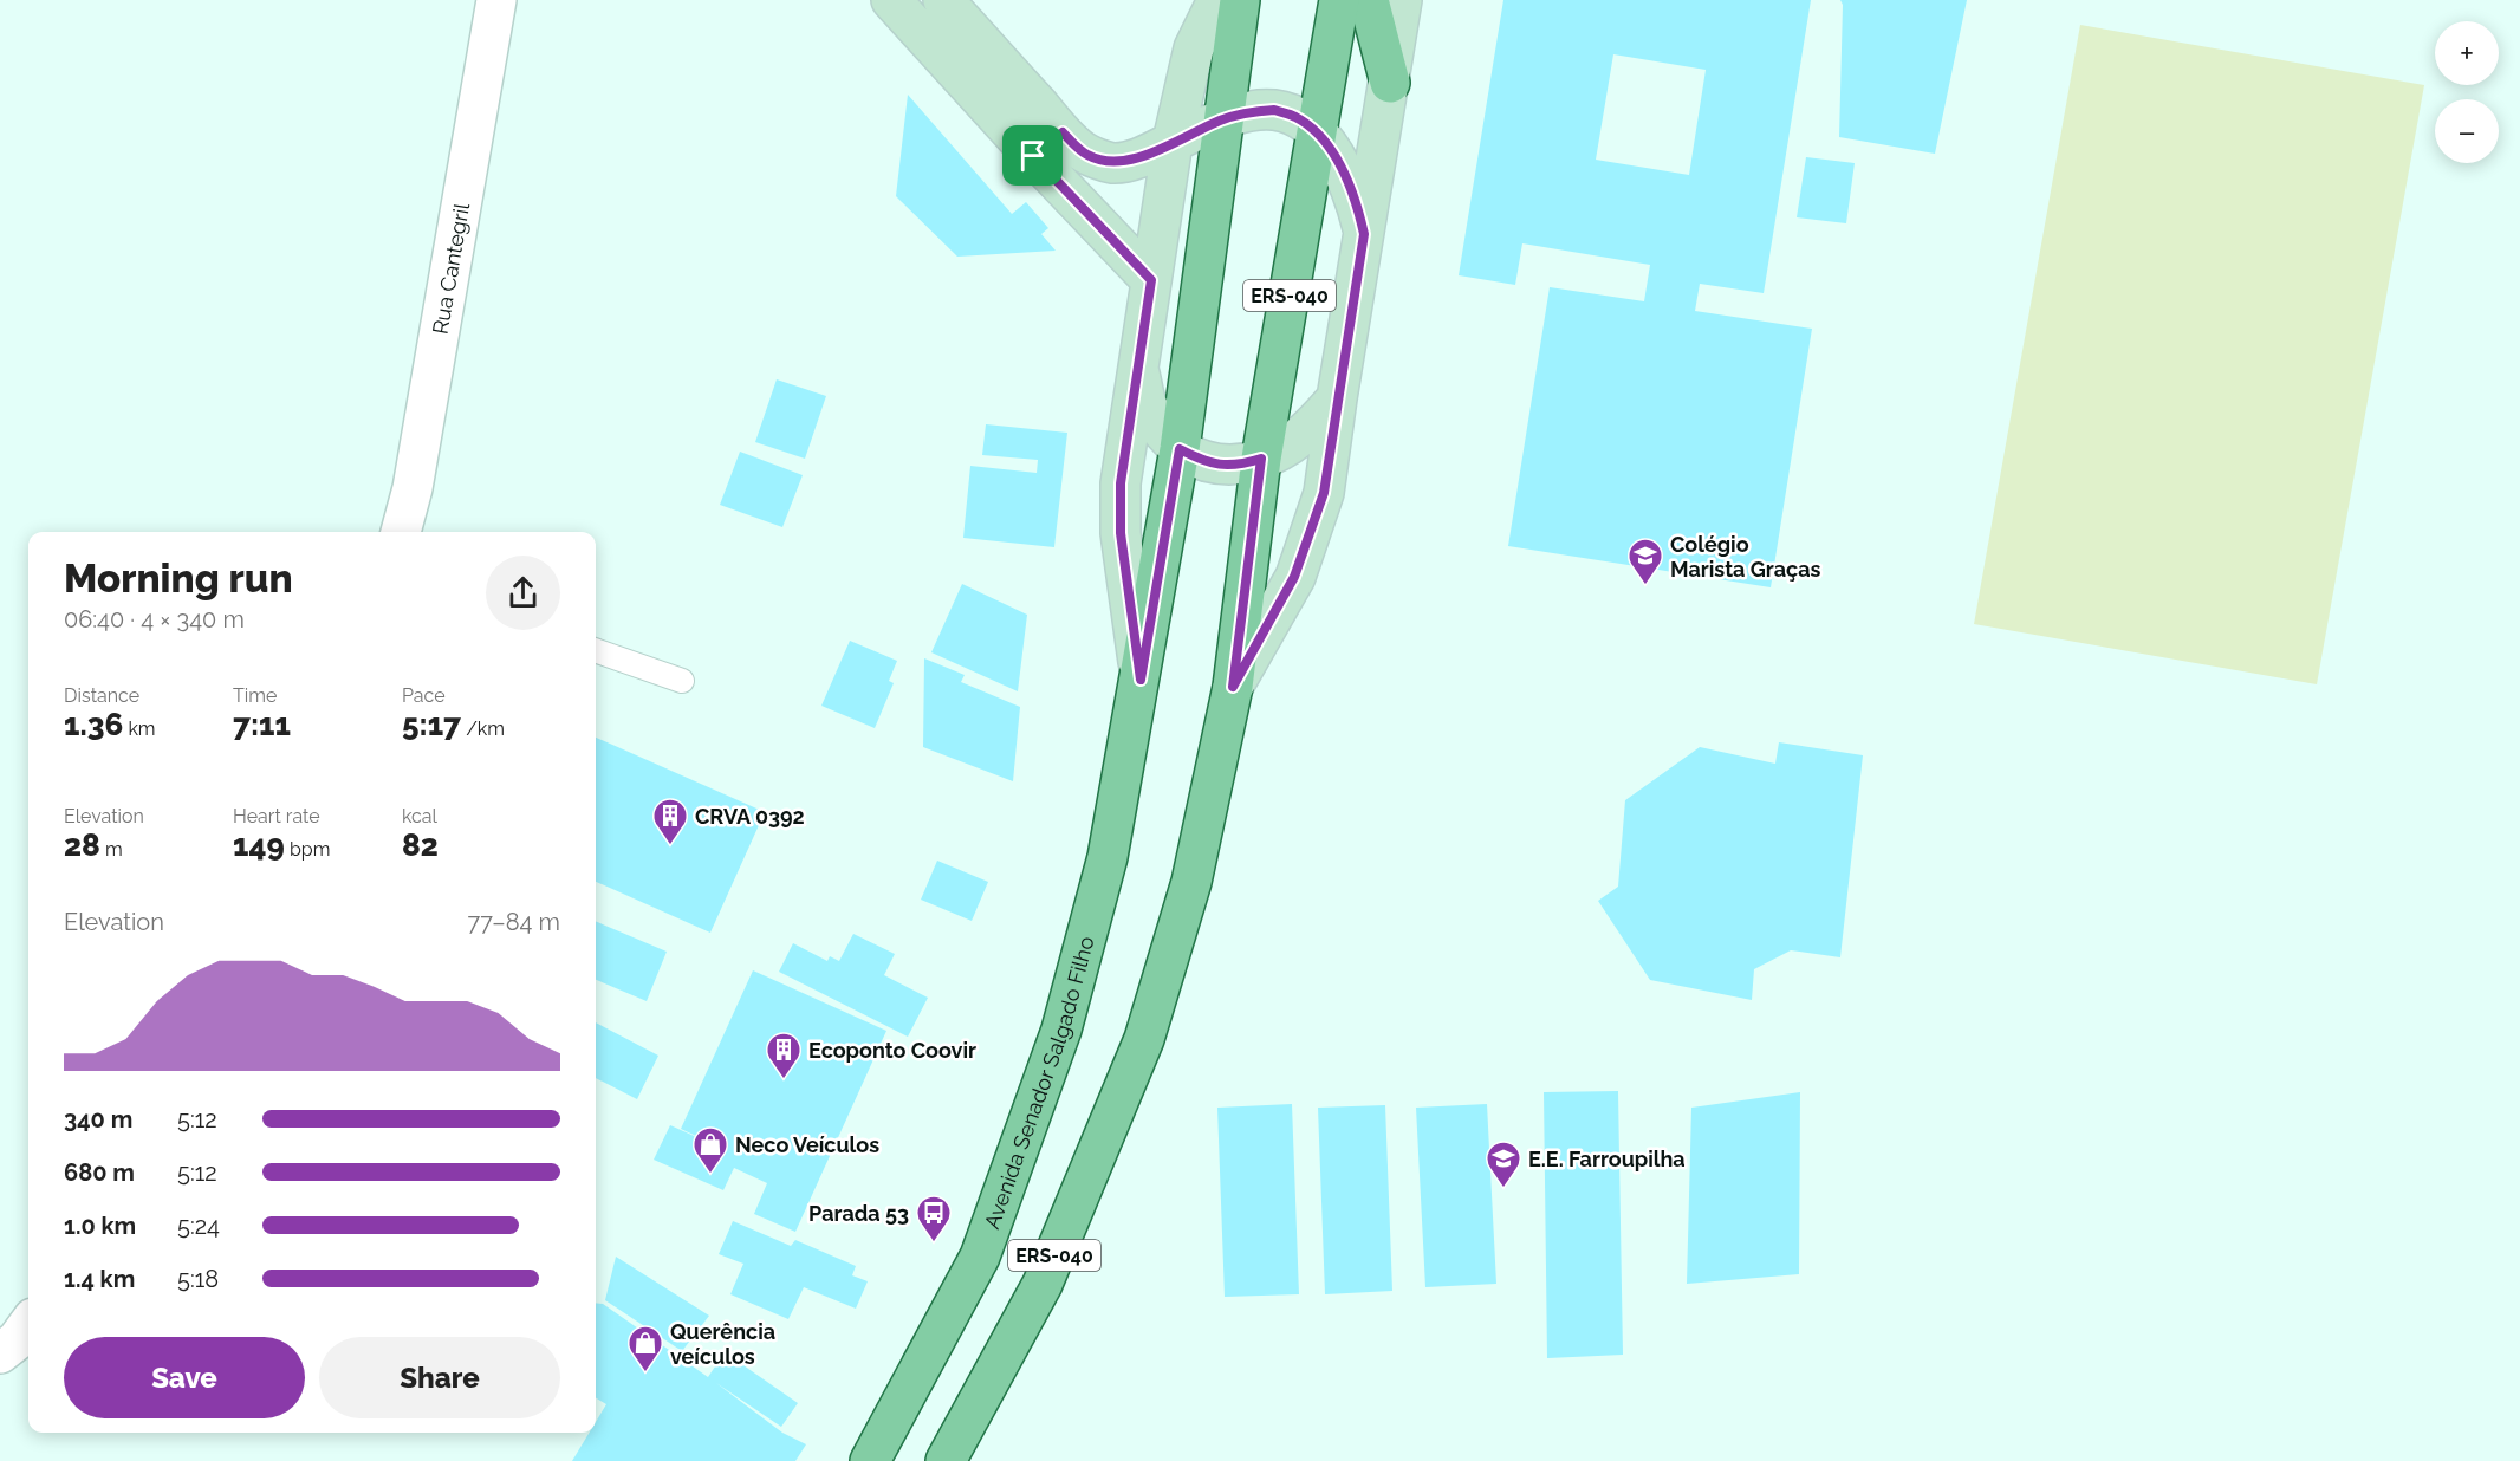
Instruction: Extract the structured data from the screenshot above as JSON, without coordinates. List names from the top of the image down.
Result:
{
  "streets": {
    "main road": ["ERS-040", "Avenida Senador Salgado Filho"],
    "street": ["Rua Cantegril"]
  },
  "places": {
    "school or university": ["Colégio Marista Graças", "E.E. Farroupilha"],
    "building": ["CRVA 0392", "Ecoponto Coovir"],
    "shop": ["Neco Veículos", "Querência veículos"],
    "bus stop": ["Parada 53"]
  },
  "page": {
    "map_buttons": ["+", "−"],
    "heading": ["Morning run", "06:40 · 4 × 340 m"],
    "stats": [
      ["Distance", "1.36 km"],
      ["Time", "7:11"],
      ["Pace", "5:17 /km"],
      ["Elevation", "28 m"],
      ["Heart rate", "149 bpm"],
      ["kcal", "82"]
    ],
    "chart": ["Elevation", "77–84 m"],
    "list": [
      {
        "name": "340 m",
        "note": "5:12"
      },
      {
        "name": "680 m",
        "note": "5:12"
      },
      {
        "name": "1.0 km",
        "note": "5:24"
      },
      {
        "name": "1.4 km",
        "note": "5:18"
      }
    ],
    "buttons": ["Save", "Share"]
  }
}
